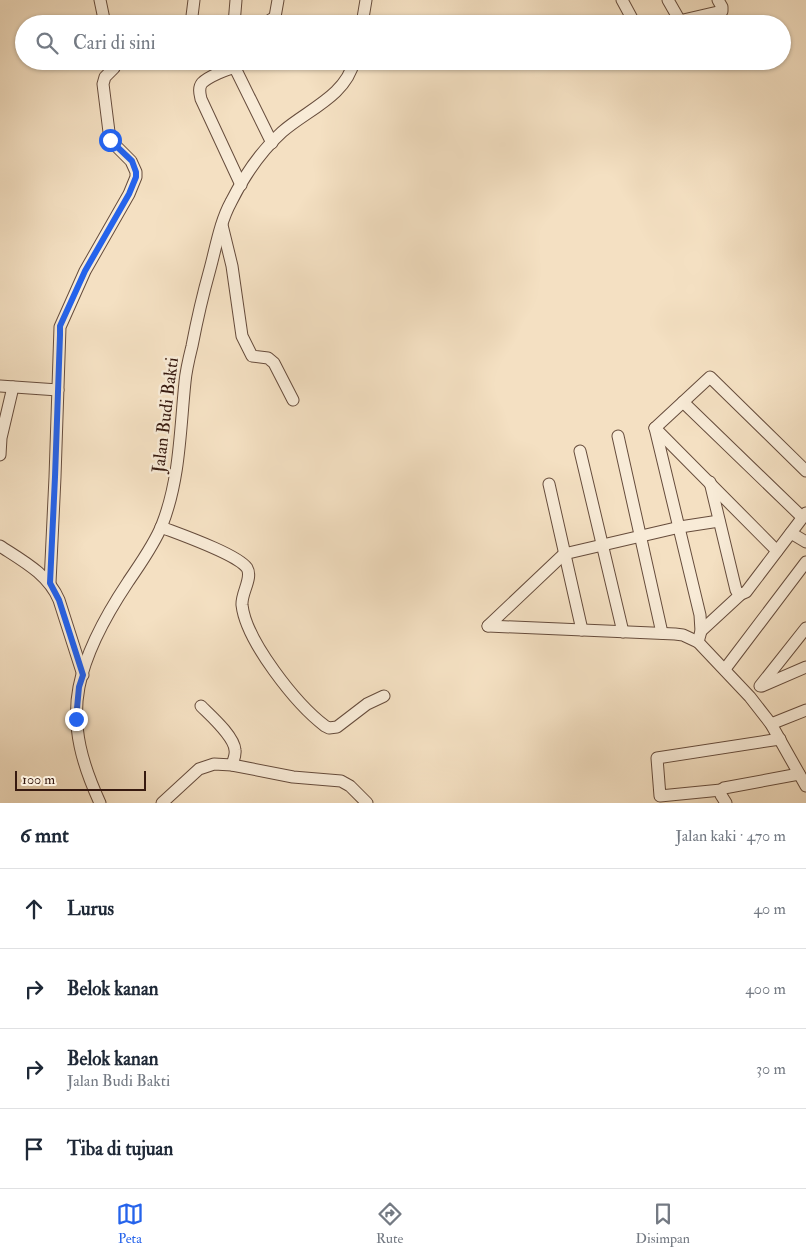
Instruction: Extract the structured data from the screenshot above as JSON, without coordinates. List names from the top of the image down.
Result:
{
  "streets": {
    "street": ["Jalan Budi Bakti"]
  },
  "scale_bar": "100 m",
  "page": {
    "search": "Cari di sini",
    "scale": "100 m",
    "heading": ["6 mnt", "Jalan kaki · 470 m"],
    "list": [
      ["Lurus", "40 m"],
      ["Belok kanan", "400 m"],
      ["Belok kanan", "Jalan Budi Bakti", "30 m"],
      "Tiba di tujuan"
    ],
    "nav": ["Peta", "Rute", "Disimpan"]
  }
}
